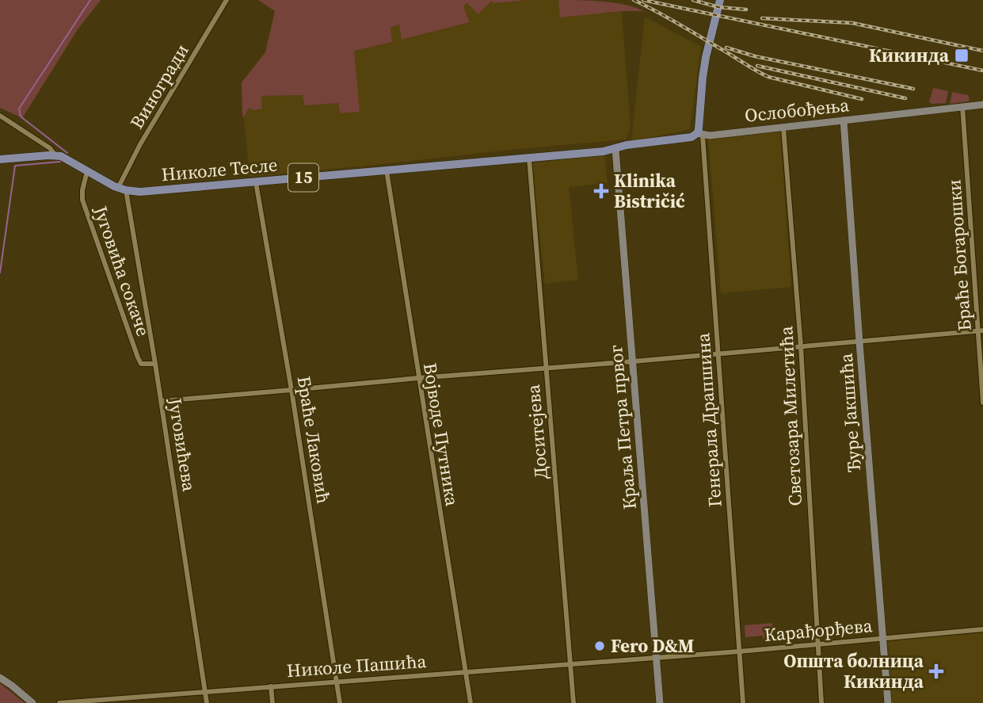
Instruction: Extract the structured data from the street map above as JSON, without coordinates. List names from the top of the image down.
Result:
{
  "streets": {
    "main road": [
      "Ослобођења",
      "Николе Тесле",
      "15",
      "Ђуре Јакшића",
      "Краља Петра првог"
    ],
    "street": [
      "Виногради",
      "Браће Богарошки",
      "Југовића сокаче",
      "Светозара Милетића",
      "Генерала Драпшина",
      "Доситејева",
      "Војводе Путника",
      "Браће Лаковић",
      "Југовићева",
      "Карађорђева",
      "Николе Пашића"
    ]
  },
  "crossings": [
    ["Виногради", "Николе Тесле"],
    ["Виногради", "Југовићева"],
    ["Ослобођења", "Николе Тесле"],
    ["Ослобођења", "Браће Богарошки"],
    ["Ослобођења", "Ђуре Јакшића"],
    ["Ослобођења", "Светозара Милетића"],
    ["Ослобођења", "Генерала Драпшина"],
    ["Ослобођења", "Краља Петра првог"],
    ["Николе Тесле", "Југовића сокаче"],
    ["Николе Тесле", "Краља Петра првог"],
    ["Николе Тесле", "Доситејева"],
    ["Николе Тесле", "Војводе Путника"],
    ["Николе Тесле", "Браће Лаковић"],
    ["Николе Тесле", "Југовићева"],
    ["Југовића сокаче", "Југовићева"],
    ["Ђуре Јакшића", "Карађорђева"],
    ["Светозара Милетића", "Карађорђева"],
    ["Генерала Драпшина", "Карађорђева"],
    ["Краља Петра првог", "Карађорђева"],
    ["Краља Петра првог", "Николе Пашића"],
    ["Доситејева", "Николе Пашића"],
    ["Војводе Путника", "Николе Пашића"],
    ["Браће Лаковић", "Николе Пашића"],
    ["Југовићева", "Николе Пашића"],
    ["Карађорђева", "Николе Пашића"]
  ],
  "places": {
    "transit": ["Кикинда"],
    "health": ["Klinika Bistričić", "Општа болница Кикинда"],
    "other": ["Fero D&M"]
  }
}
